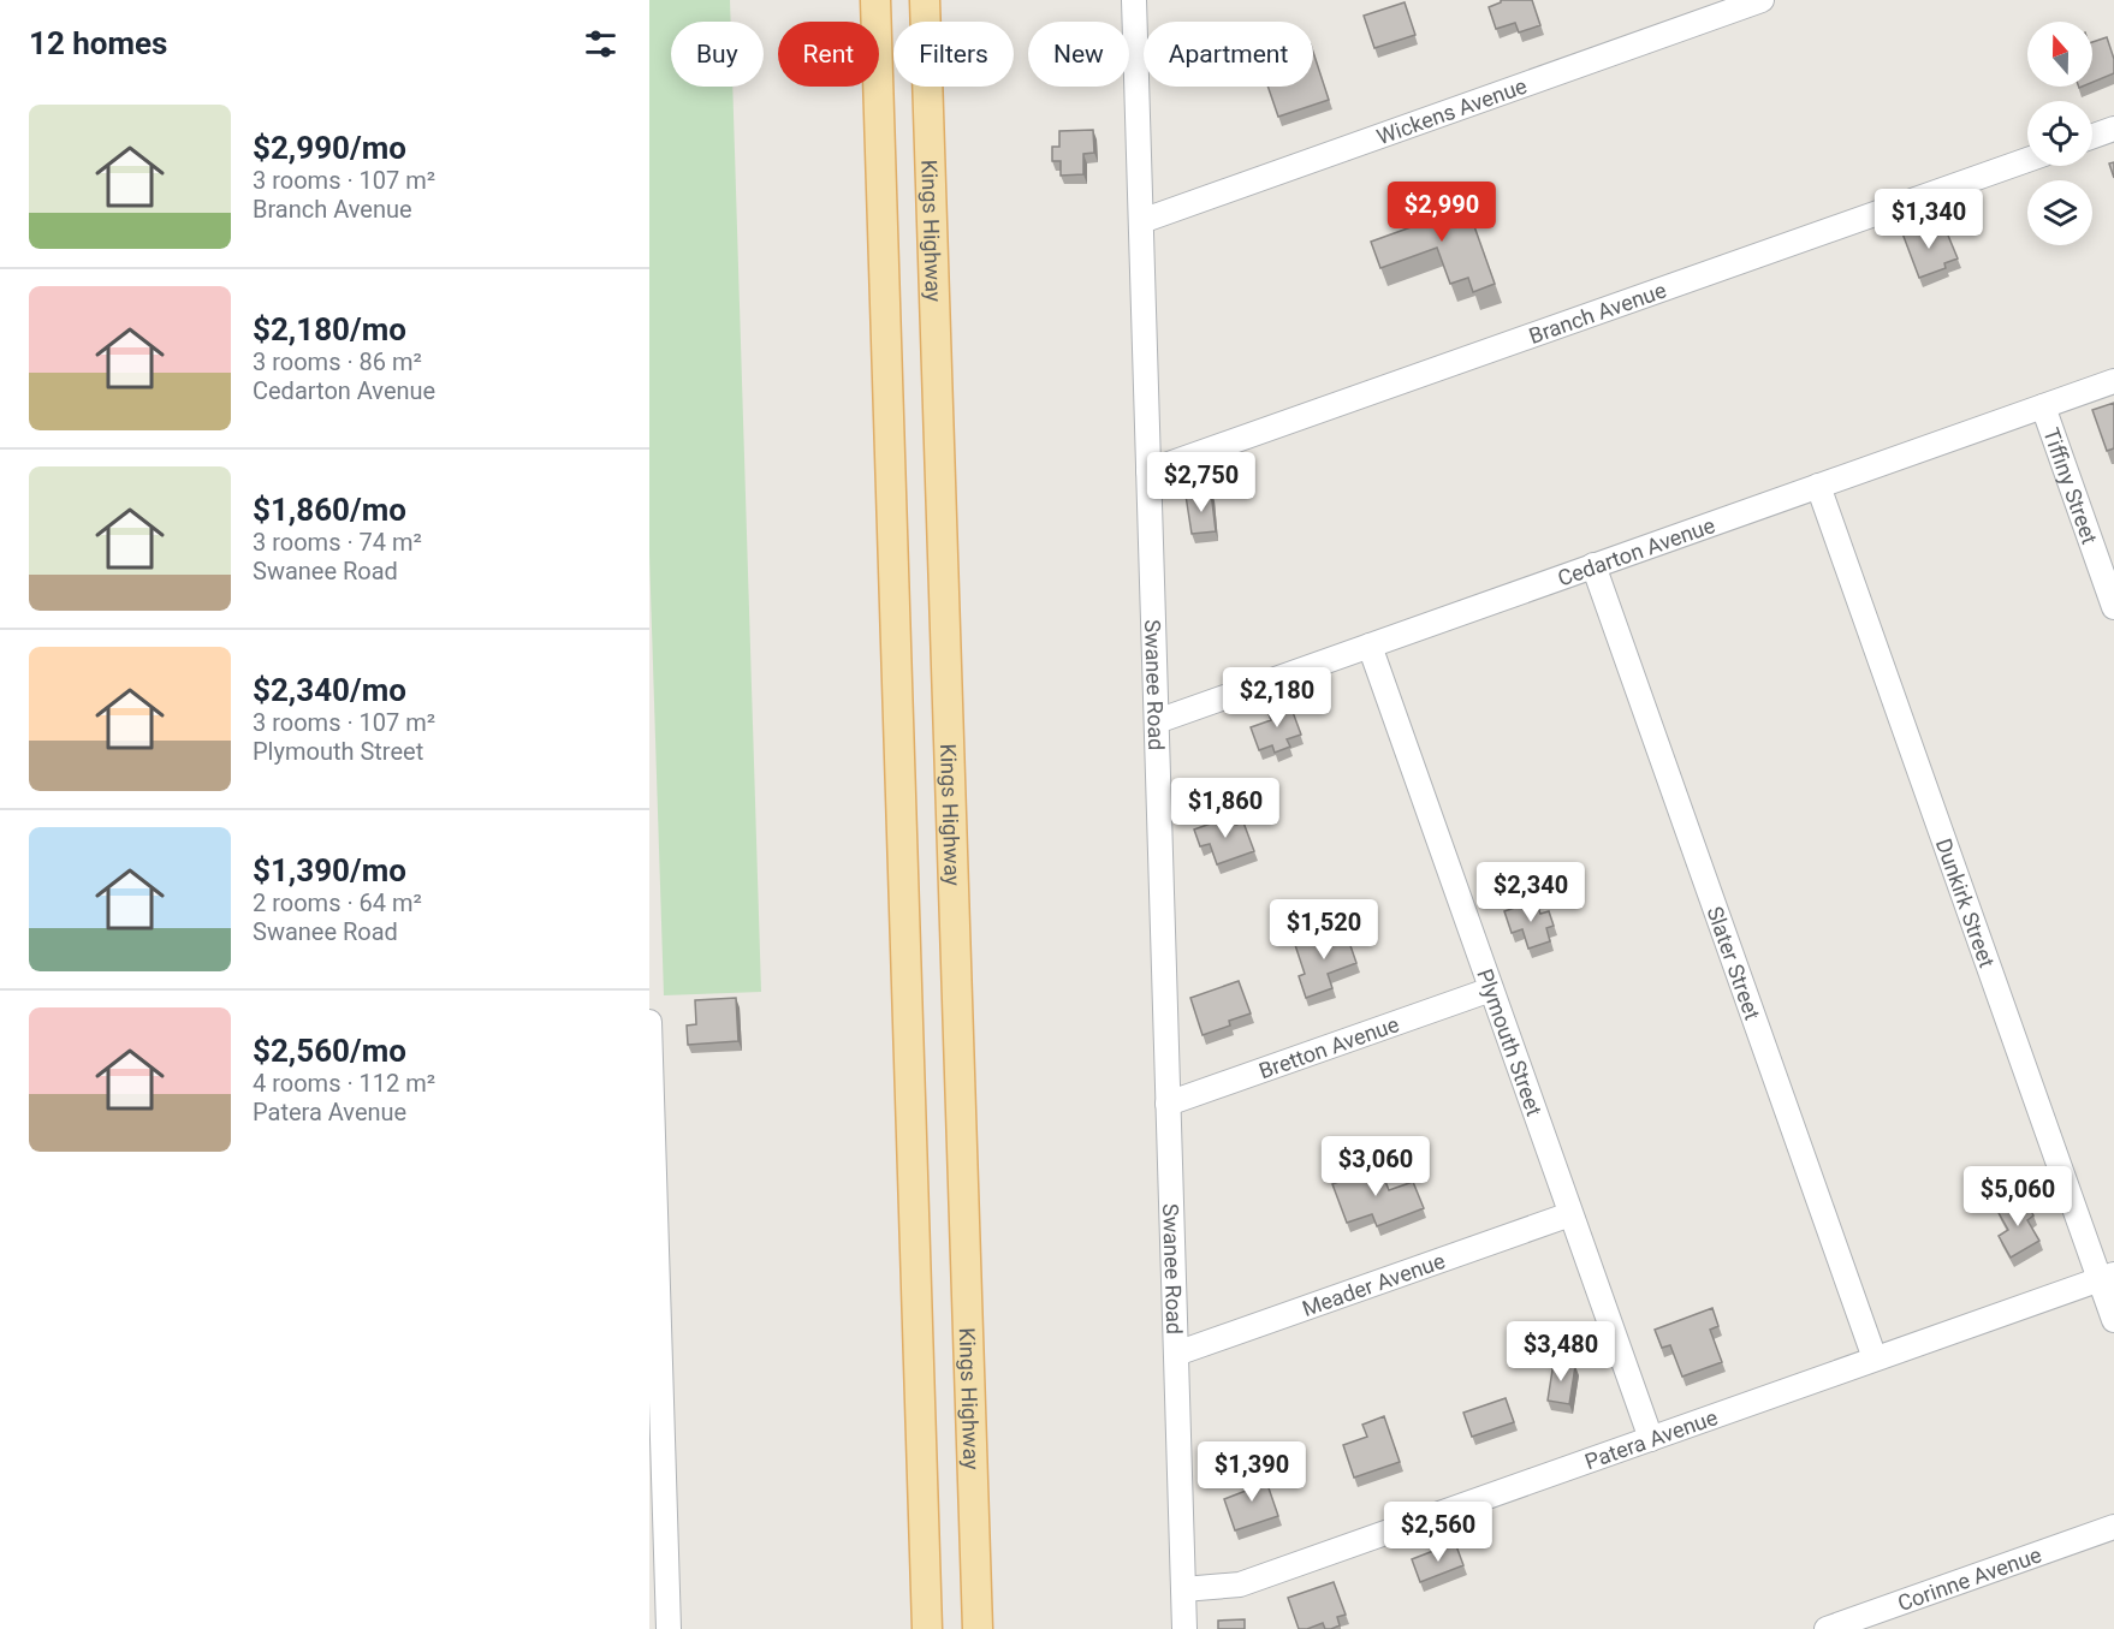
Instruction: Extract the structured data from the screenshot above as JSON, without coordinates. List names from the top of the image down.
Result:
{
  "streets": {
    "main road": ["Kings Highway"],
    "street": [
      "Wickens Avenue",
      "Branch Avenue",
      "Tiffiny Street",
      "Cedarton Avenue",
      "Swanee Road",
      "Dunkirk Street",
      "Slater Street",
      "Plymouth Street",
      "Bretton Avenue",
      "Meader Avenue",
      "Patera Avenue",
      "Corinne Avenue"
    ]
  },
  "crossings": [
    ["Wickens Avenue", "Swanee Road"],
    ["Branch Avenue", "Swanee Road"],
    ["Tiffiny Street", "Cedarton Avenue"],
    ["Cedarton Avenue", "Swanee Road"],
    ["Cedarton Avenue", "Dunkirk Street"],
    ["Cedarton Avenue", "Slater Street"],
    ["Cedarton Avenue", "Plymouth Street"],
    ["Swanee Road", "Bretton Avenue"],
    ["Swanee Road", "Meader Avenue"],
    ["Swanee Road", "Patera Avenue"],
    ["Dunkirk Street", "Patera Avenue"],
    ["Slater Street", "Patera Avenue"],
    ["Plymouth Street", "Bretton Avenue"],
    ["Plymouth Street", "Meader Avenue"],
    ["Plymouth Street", "Patera Avenue"]
  ],
  "north": "top",
  "page": {
    "heading": "12 homes",
    "chip": [
      "Buy",
      "Rent",
      "Filters",
      "New",
      "Apartment"
    ],
    "list": [
      {
        "name": "$2,990/mo",
        "note": "3 rooms · 107 m² · Branch Avenue"
      },
      {
        "name": "$2,180/mo",
        "note": "3 rooms · 86 m² · Cedarton Avenue"
      },
      {
        "name": "$1,860/mo",
        "note": "3 rooms · 74 m² · Swanee Road"
      },
      {
        "name": "$2,340/mo",
        "note": "3 rooms · 107 m² · Plymouth Street"
      },
      {
        "name": "$1,390/mo",
        "note": "2 rooms · 64 m² · Swanee Road"
      },
      {
        "name": "$2,560/mo",
        "note": "4 rooms · 112 m² · Patera Avenue"
      }
    ],
    "price": [
      "$2,990",
      "$1,340",
      "$2,750",
      "$2,180",
      "$1,860",
      "$2,340",
      "$1,520",
      "$3,060",
      "$5,060",
      "$3,480",
      "$1,390",
      "$2,560"
    ]
  }
}
